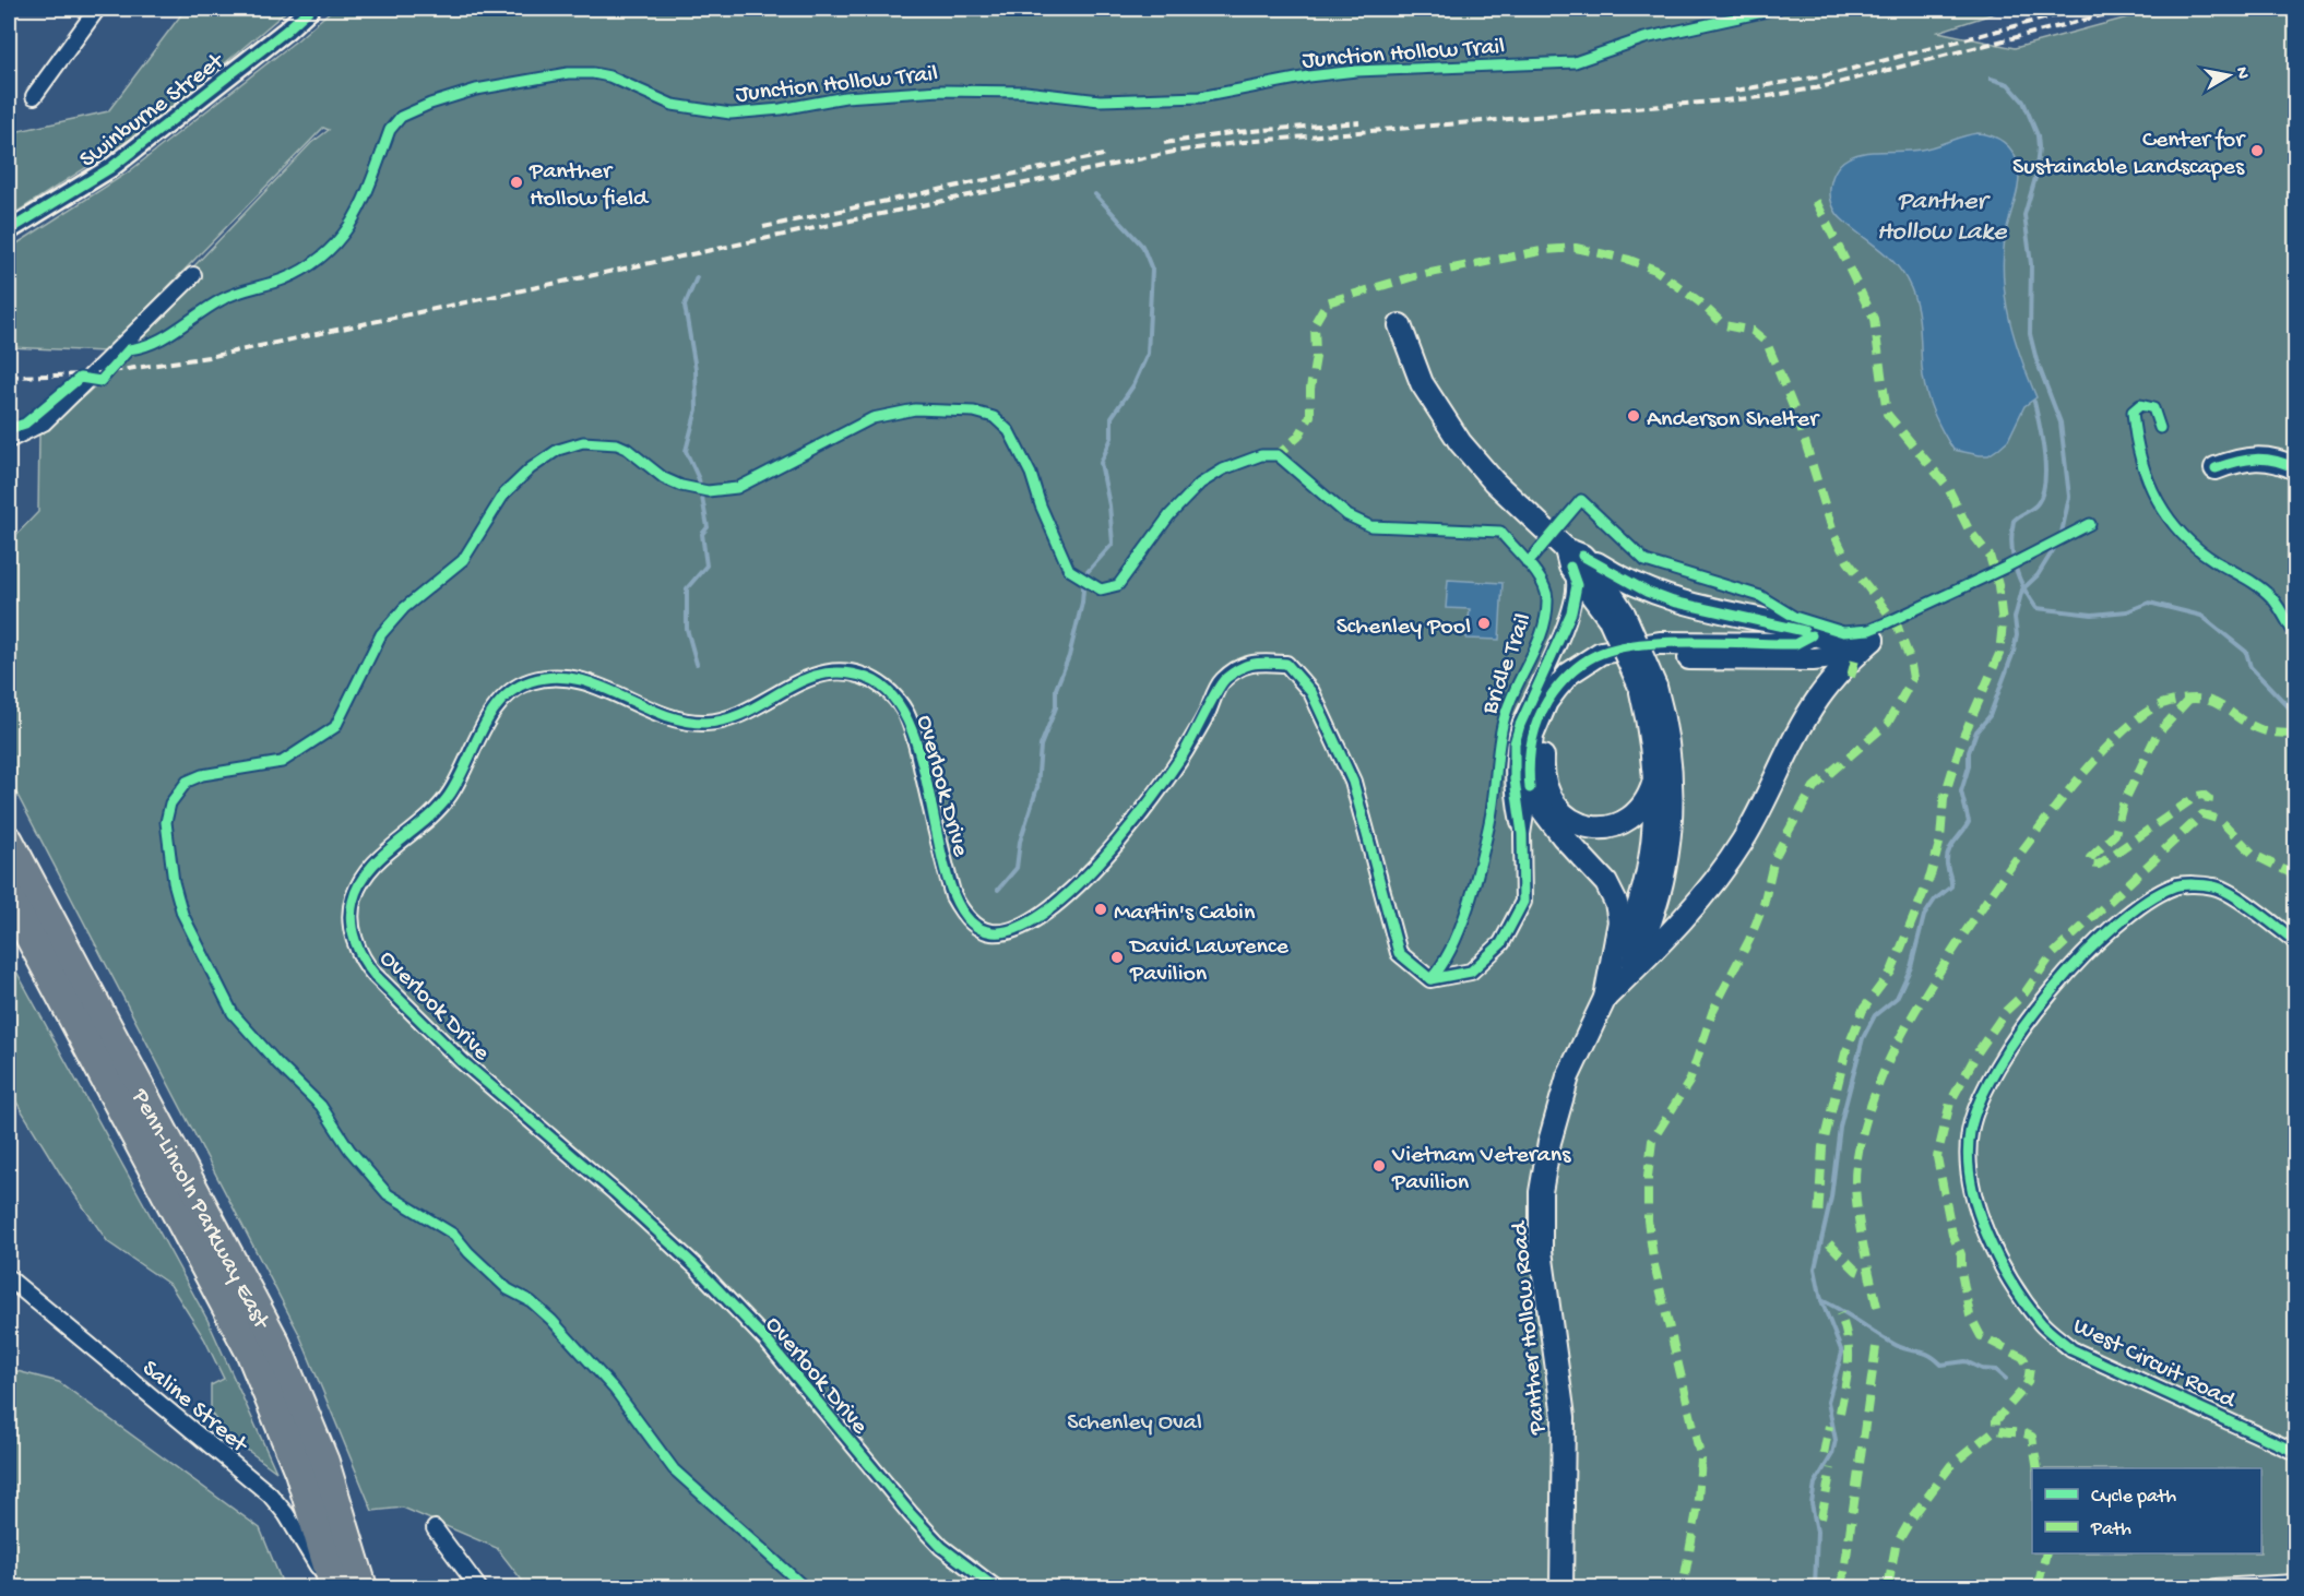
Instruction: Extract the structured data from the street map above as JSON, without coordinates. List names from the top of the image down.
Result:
{
  "streets": {
    "highway": ["Penn-Lincoln Parkway East"],
    "main road": ["Panther Hollow Road"],
    "street": [
      "Swinburne Street",
      "Overlook Drive",
      "West Circuit Road",
      "Saline Street"
    ],
    "cycle path": ["Junction Hollow Trail", "Bridle Trail"]
  },
  "crossings": [
    ["Penn-Lincoln Parkway East", "Saline Street"]
  ],
  "water": ["Panther Hollow Lake"],
  "parks": ["Schenley Oval"],
  "places": [
    "Center for Sustainable Landscapes",
    "Panther Hollow field",
    "Anderson Shelter",
    "Schenley Pool",
    "Martin's Cabin",
    "David Lawrence Pavilion",
    "Vietnam Veterans Pavilion"
  ],
  "legend": ["Cycle path", "Path"],
  "north": "right"
}
